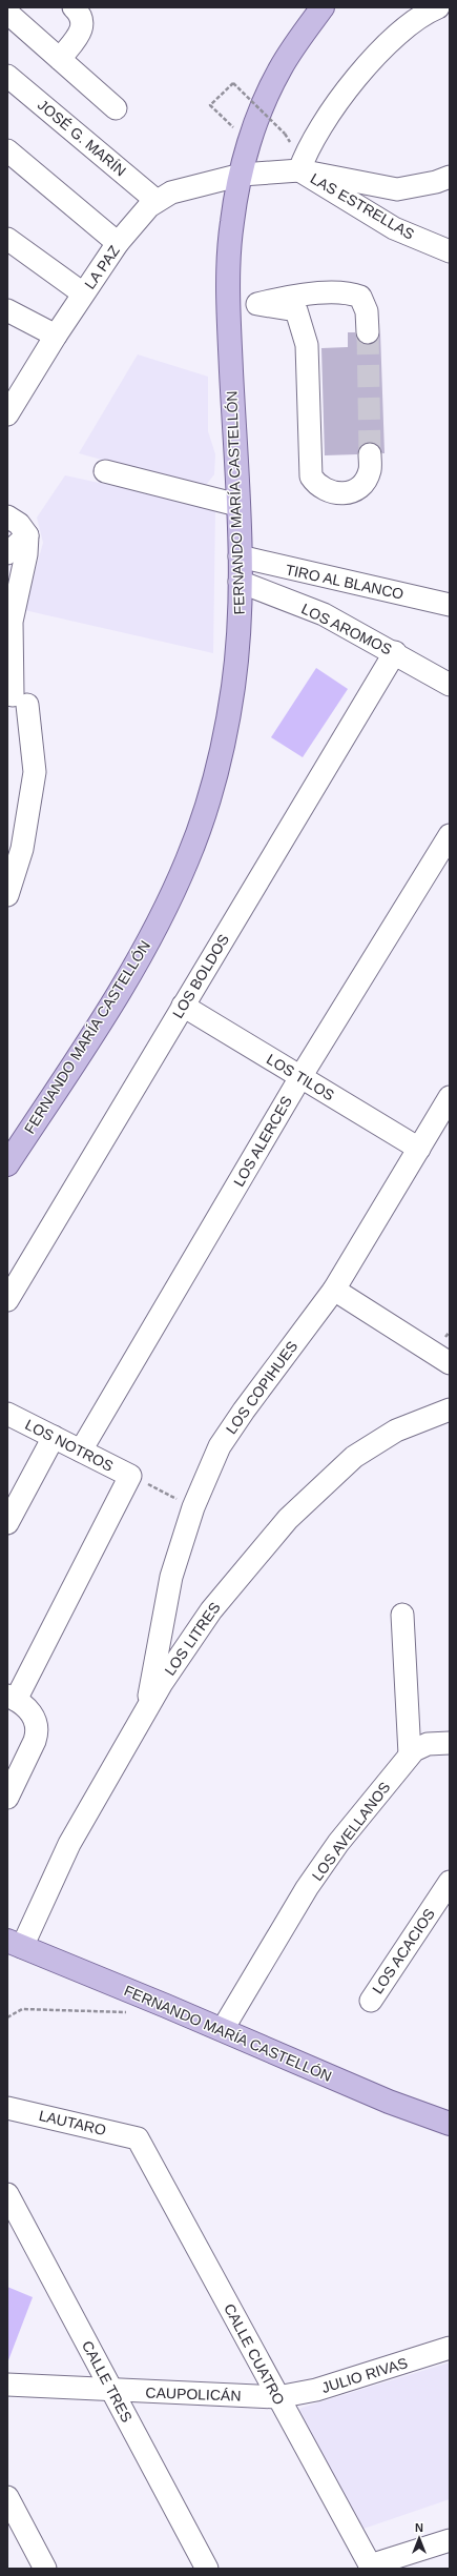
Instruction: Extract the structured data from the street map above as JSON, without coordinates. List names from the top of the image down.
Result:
{
  "streets": {
    "main road": ["FERNANDO MARÍA CASTELLÓN"],
    "street": [
      "JOSÉ G. MARÍN",
      "LAS ESTRELLAS",
      "LA PAZ",
      "TIRO AL BLANCO",
      "LOS AROMOS",
      "LOS BOLDOS",
      "LOS TILOS",
      "LOS ALERCES",
      "LOS COPIHUES",
      "LOS NOTROS",
      "LOS LITRES",
      "LOS AVELLANOS",
      "LOS ACACIOS",
      "LAUTARO",
      "CALLE CUATRO",
      "JULIO RIVAS",
      "CALLE TRES",
      "CAUPOLICÁN"
    ]
  },
  "crossings": [
    ["JOSÉ G. MARÍN", "LA PAZ"],
    ["LAS ESTRELLAS", "LA PAZ"],
    ["LA PAZ", "FERNANDO MARÍA CASTELLÓN"],
    ["FERNANDO MARÍA CASTELLÓN", "TIRO AL BLANCO"],
    ["FERNANDO MARÍA CASTELLÓN", "LOS AROMOS"],
    ["FERNANDO MARÍA CASTELLÓN", "LOS LITRES"],
    ["FERNANDO MARÍA CASTELLÓN", "LOS AVELLANOS"],
    ["LOS AROMOS", "LOS BOLDOS"],
    ["LOS BOLDOS", "LOS TILOS"],
    ["LOS TILOS", "LOS ALERCES"],
    ["LOS TILOS", "LOS COPIHUES"],
    ["LOS ALERCES", "LOS NOTROS"],
    ["LOS COPIHUES", "LOS LITRES"],
    ["LAUTARO", "CALLE CUATRO"],
    ["CALLE CUATRO", "JULIO RIVAS"],
    ["CALLE CUATRO", "CAUPOLICÁN"],
    ["JULIO RIVAS", "CAUPOLICÁN"],
    ["CALLE TRES", "CAUPOLICÁN"]
  ],
  "north": "top"
}
